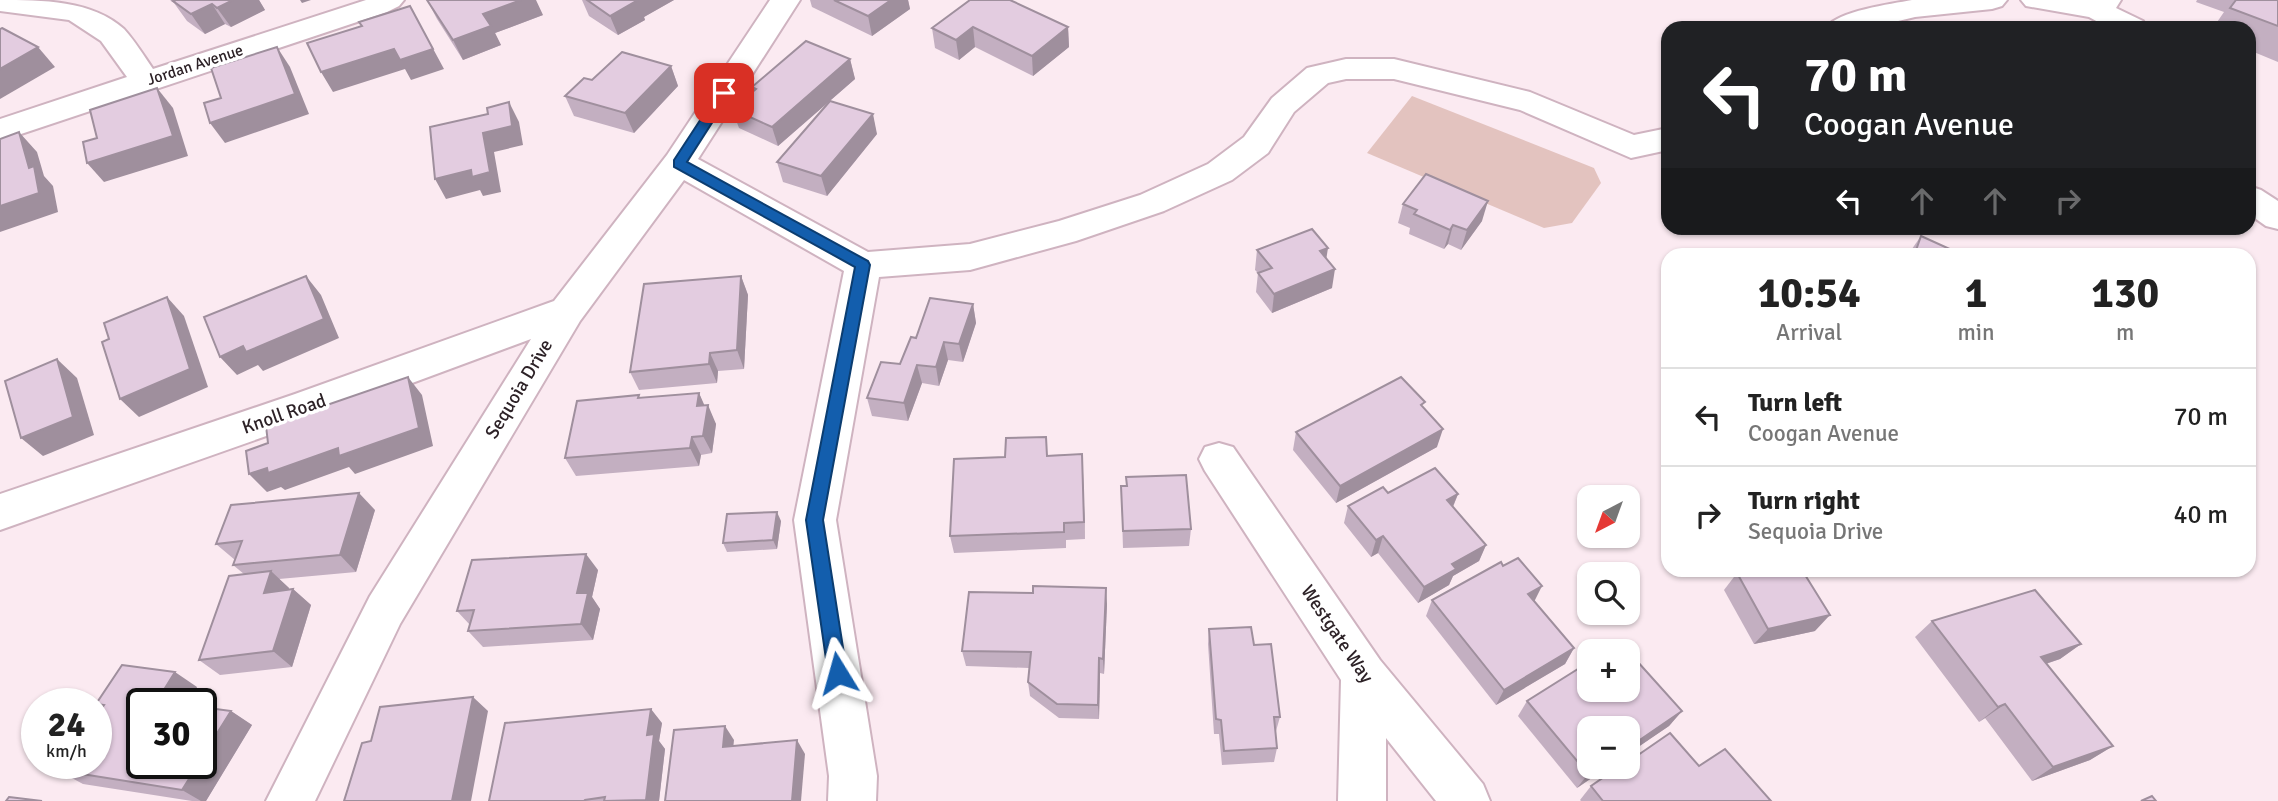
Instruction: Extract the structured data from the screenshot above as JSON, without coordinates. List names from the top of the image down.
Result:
{
  "streets": {
    "street": [
      "Jordan Avenue",
      "Sequoia Drive",
      "Knoll Road",
      "Westgate Way"
    ]
  },
  "crossings": [
    ["Sequoia Drive", "Knoll Road"]
  ],
  "north": "bottom left",
  "page": {
    "turn": ["70 m", "Coogan Avenue"],
    "eta": [
      "10:54",
      "Arrival",
      "1",
      "min",
      "130",
      "m"
    ],
    "list": [
      {
        "name": "Turn left",
        "note": "Coogan Avenue",
        "value": "70 m"
      },
      {
        "name": "Turn right",
        "note": "Sequoia Drive",
        "value": "40 m"
      }
    ],
    "map_buttons": ["+", "−"],
    "speed": "24 km/h",
    "limit": "30"
  }
}
